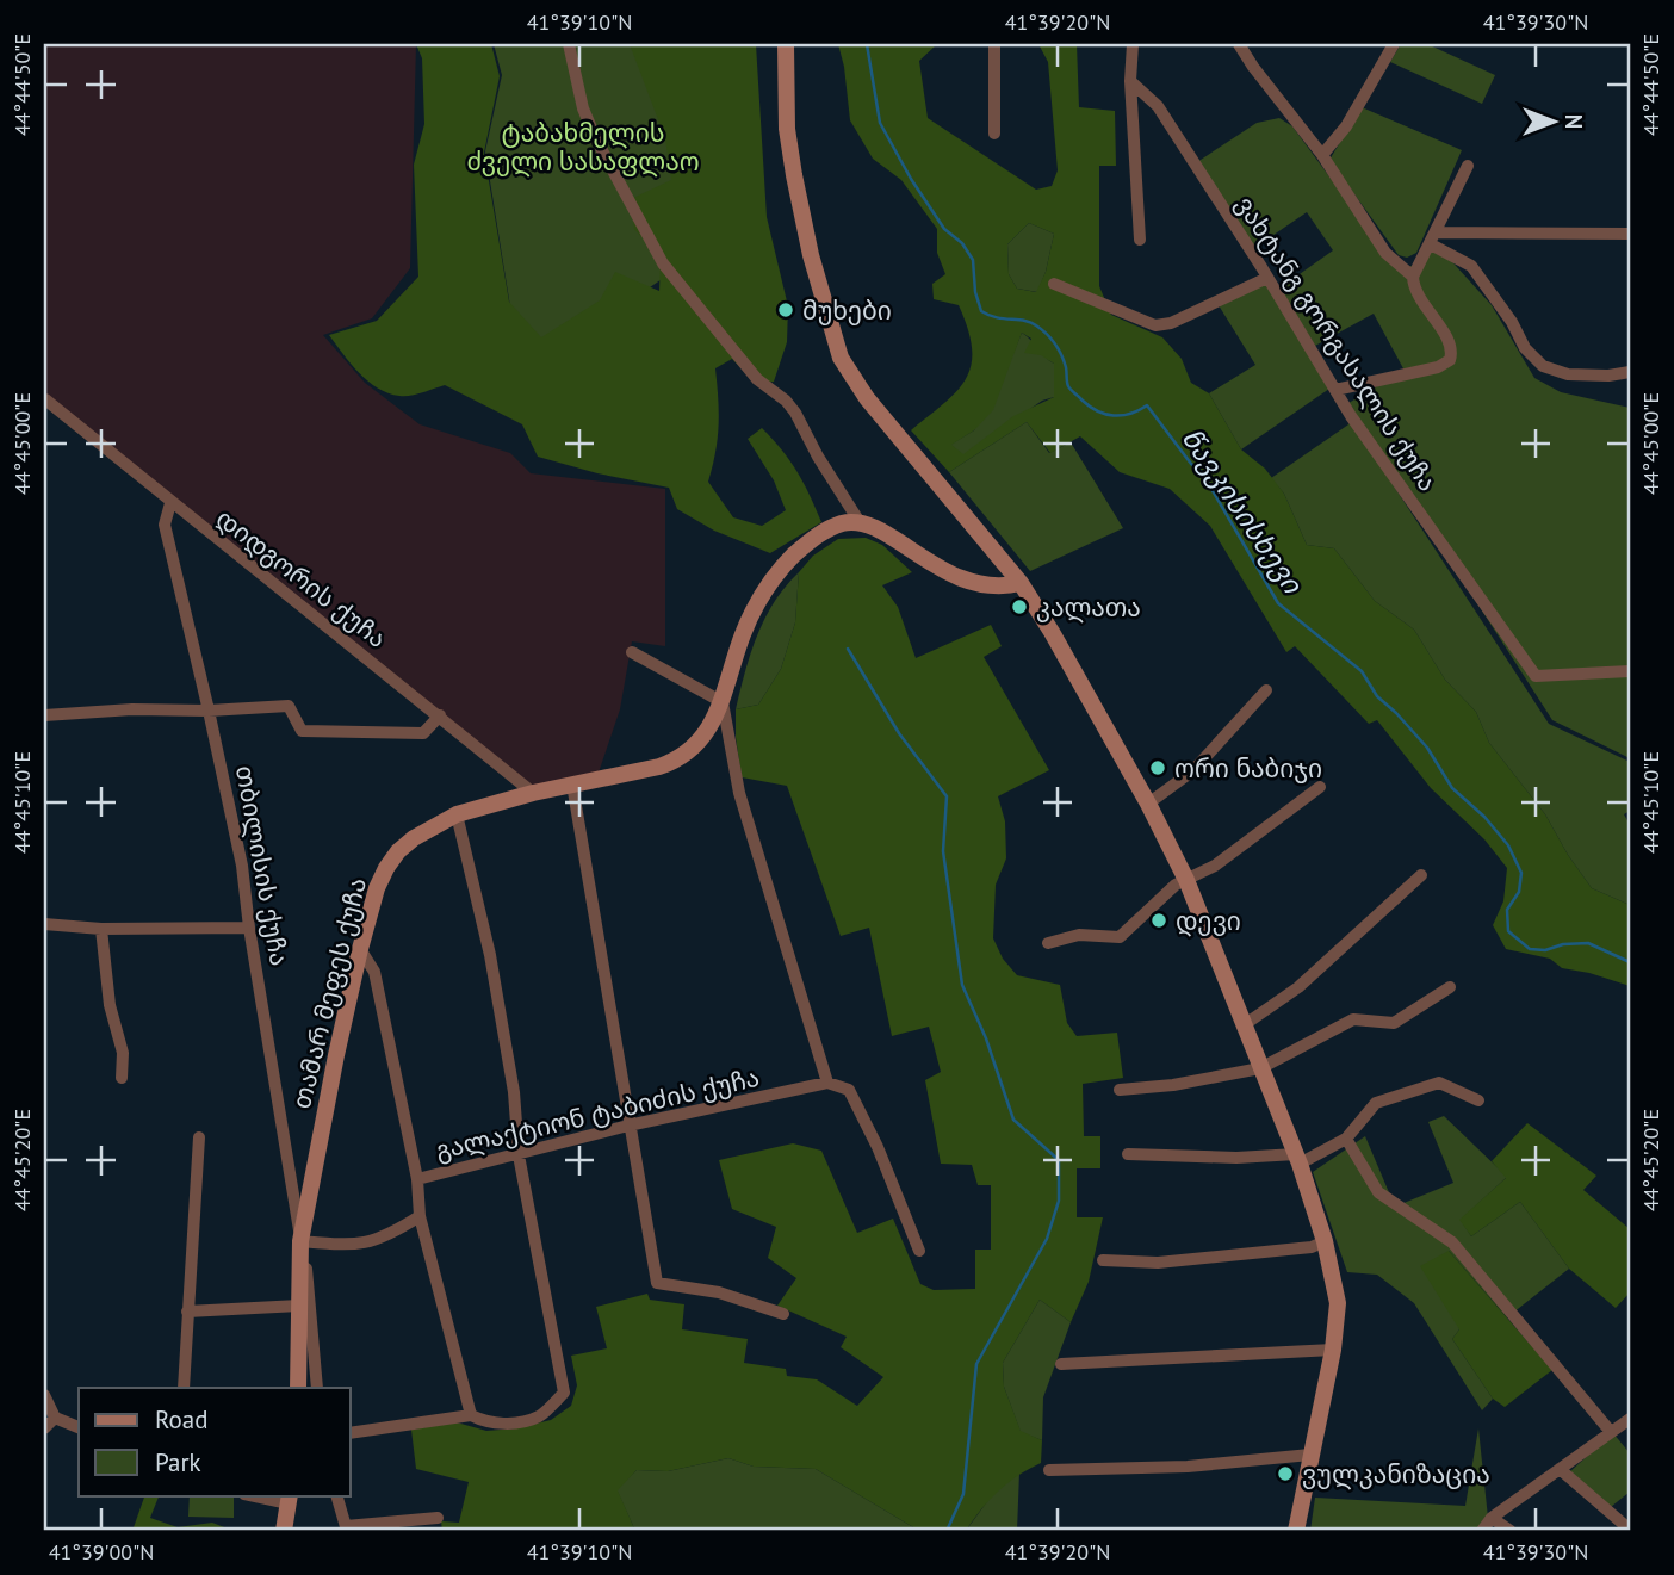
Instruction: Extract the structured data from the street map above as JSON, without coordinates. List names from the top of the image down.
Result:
{
  "streets": {
    "main road": ["თამარ მეფეს ქუჩა"],
    "street": [
      "ვახტანგ გორგასალის ქუჩა",
      "დიდგორის ქუჩა",
      "თბილისის ქუჩა",
      "გალაქტიონ ტაბიძის ქუჩა"
    ]
  },
  "crossings": [
    ["დიდგორის ქუჩა", "თბილისის ქუჩა"],
    ["დიდგორის ქუჩა", "თამარ მეფეს ქუჩა"],
    ["თბილისის ქუჩა", "თამარ მეფეს ქუჩა"],
    ["თამარ მეფეს ქუჩა", "გალაქტიონ ტაბიძის ქუჩა"]
  ],
  "water": ["წავკისისხევი"],
  "parks": ["ტაბახმელის ძველი სასაფლაო"],
  "places": [
    "მუხები",
    "კალათა",
    "ორი ნაბიჯი",
    "დევი",
    "ვულკანიზაცია"
  ],
  "legend": ["Road", "Park"],
  "north": "right",
  "coordinates": [
    "41°39'10\"N",
    "41°39'20\"N",
    "41°39'30\"N",
    "44°44'50\"E",
    "44°45'00\"E",
    "44°45'10\"E",
    "44°45'20\"E",
    "41°39'00\"N"
  ]
}
